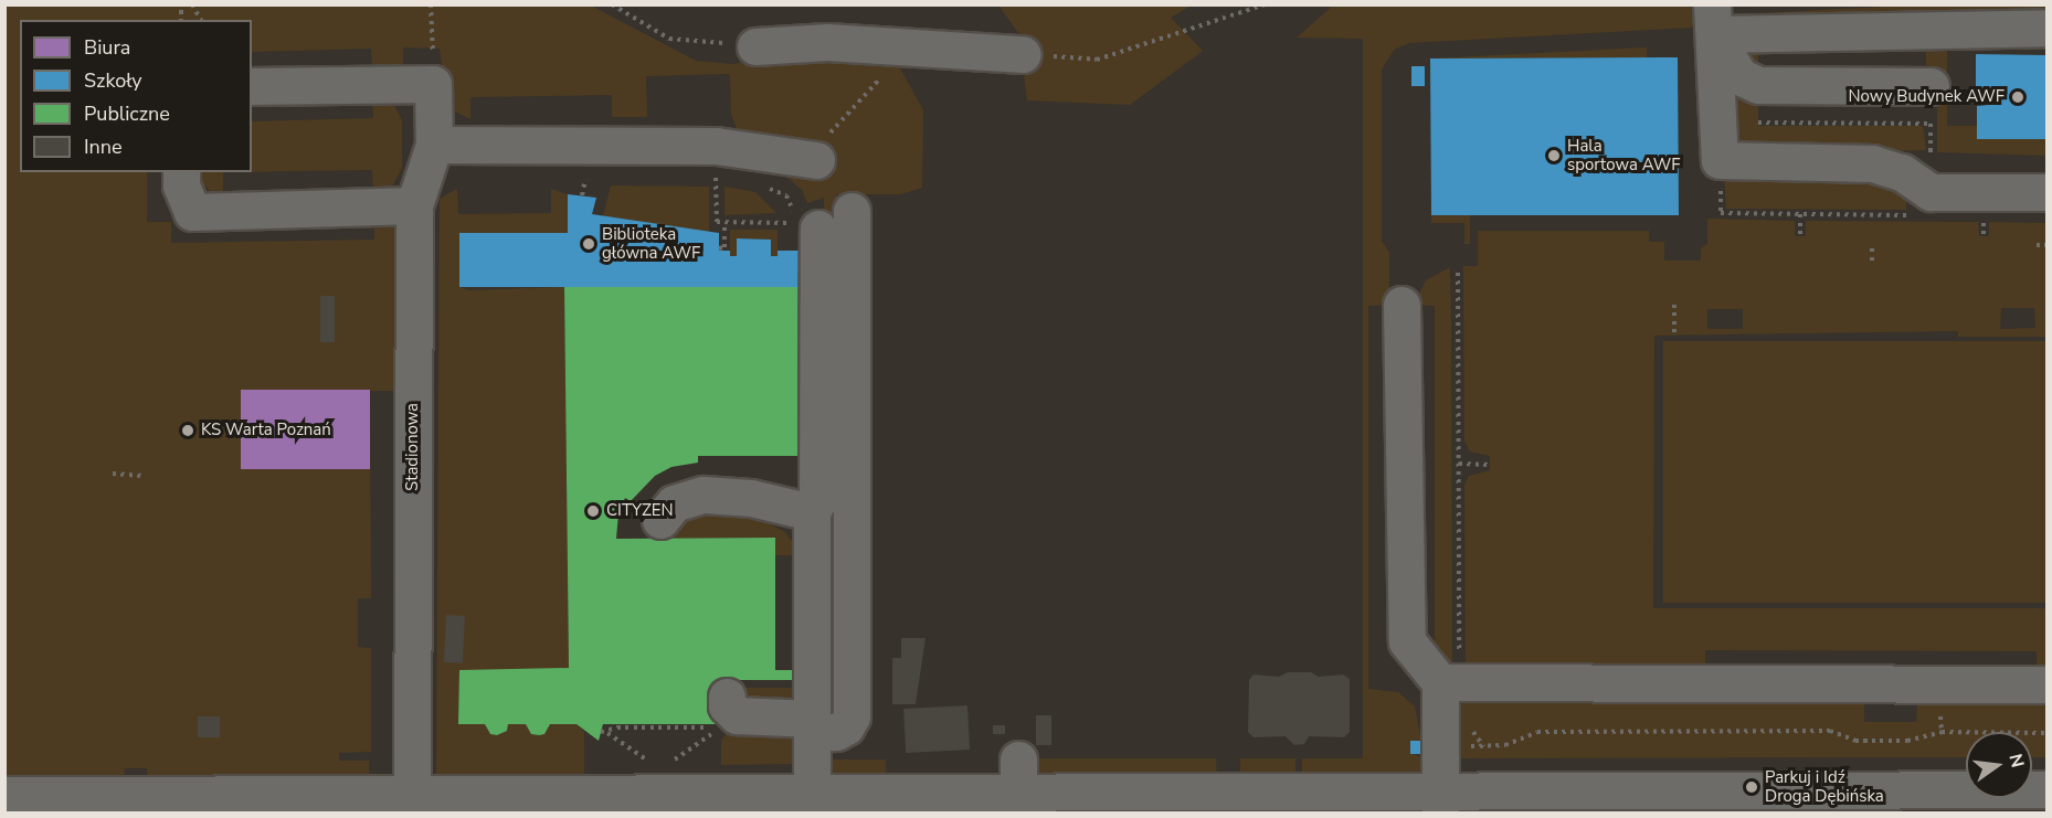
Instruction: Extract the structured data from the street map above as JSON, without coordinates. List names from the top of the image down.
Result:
{
  "streets": {
    "street": ["Stadionowa"]
  },
  "places": [
    "Nowy Budynek AWF",
    "Hala sportowa AWF",
    "Biblioteka główna AWF",
    "KS Warta Poznań",
    "CITYZEN",
    "Parkuj i Idź Droga Dębińska"
  ],
  "legend": [
    "Biura",
    "Szkoły",
    "Publiczne",
    "Inne"
  ],
  "north": "right"
}
